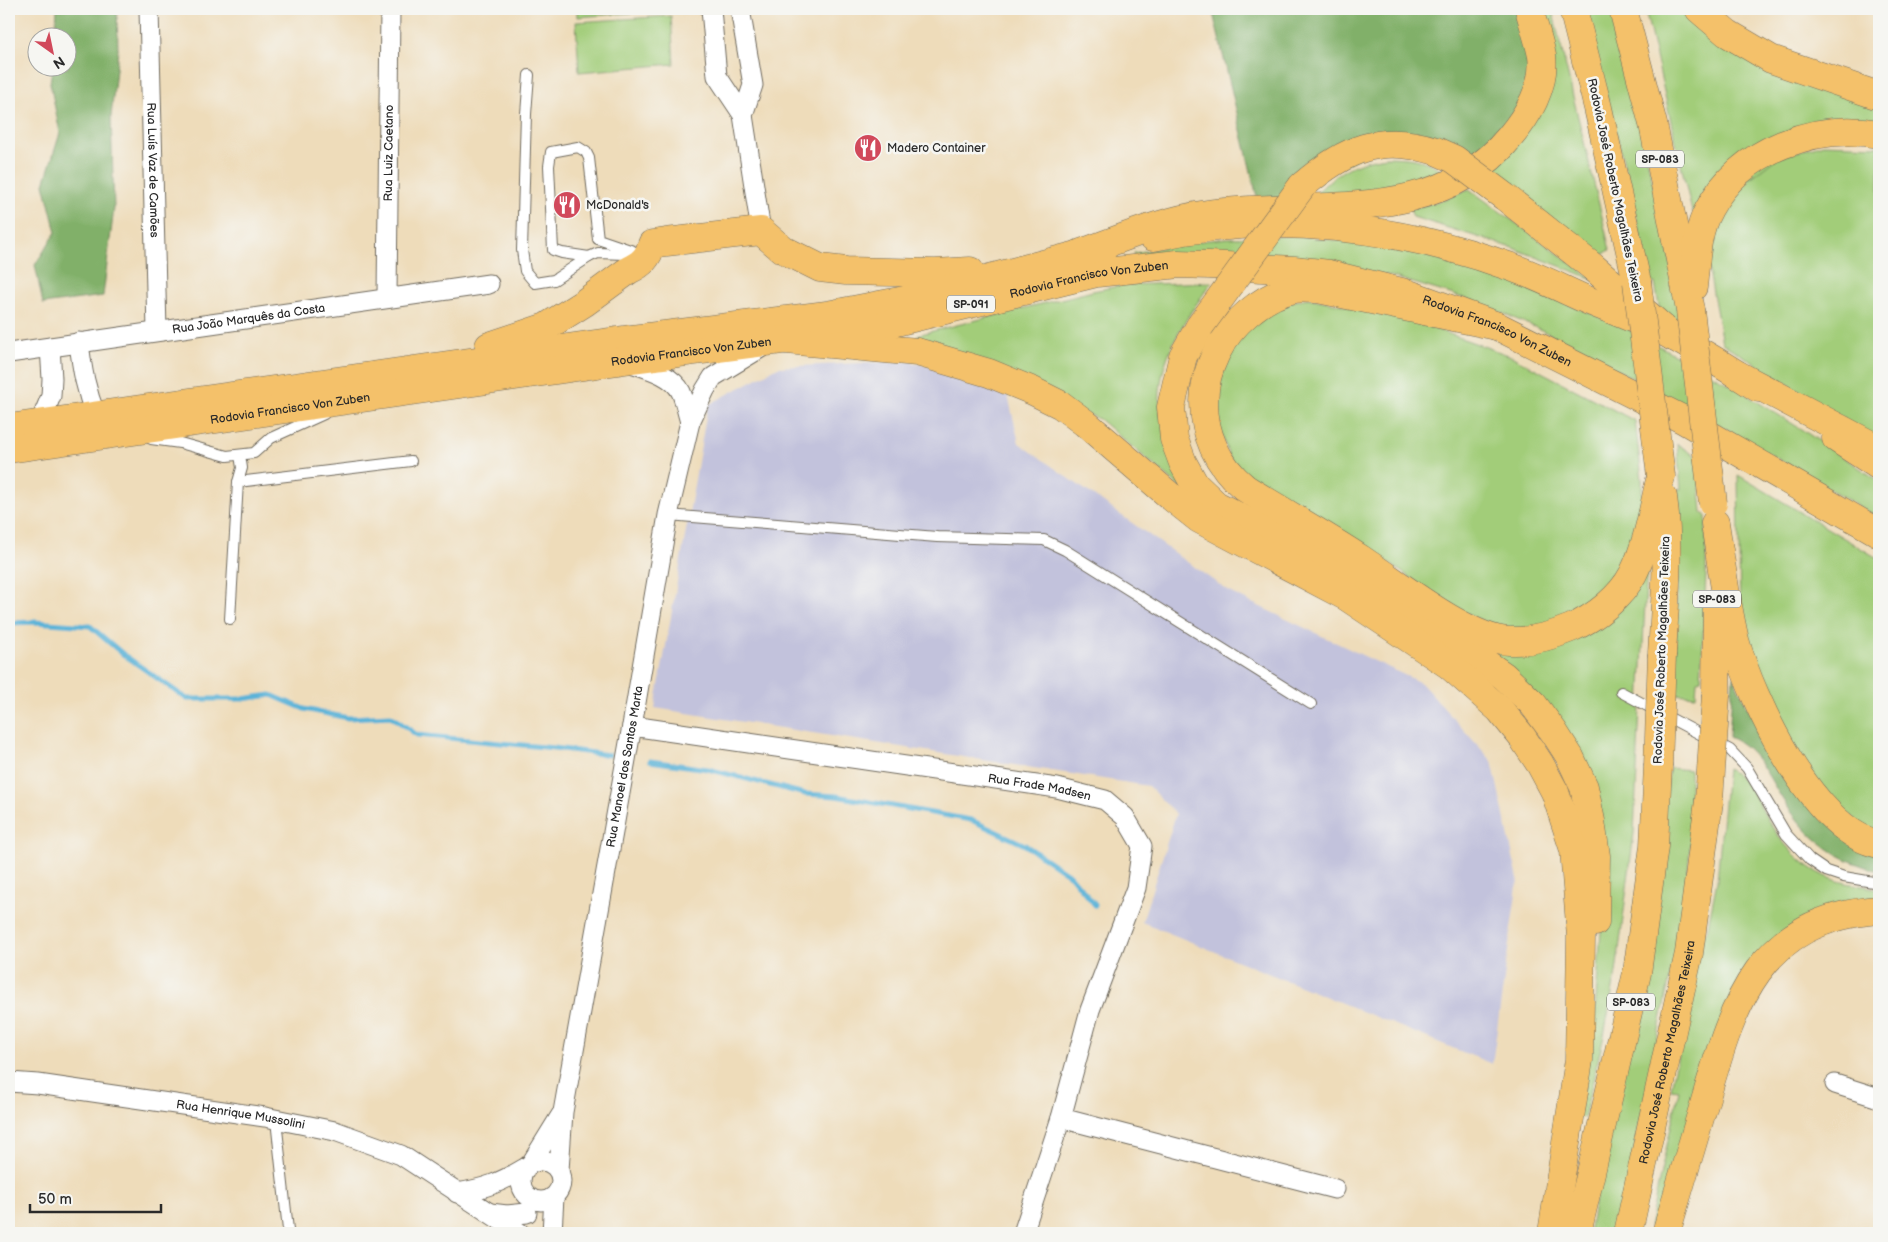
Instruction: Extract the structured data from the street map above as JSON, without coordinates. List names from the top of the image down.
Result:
{
  "streets": {
    "main road": [
      "SP-083",
      "Rodovia José Roberto Magalhães Teixeira",
      "Rodovia Francisco Von Zuben",
      "SP-091"
    ],
    "street": [
      "Rua Luiz Caetano",
      "Rua Luís Vaz de Camões",
      "Rua João Marquês da Costa",
      "Rua Manoel dos Santos Marta",
      "Rua Frade Madsen",
      "Rua Henrique Mussolini"
    ]
  },
  "crossings": [
    ["Rua Luiz Caetano", "Rua João Marquês da Costa"],
    ["Rua Luís Vaz de Camões", "Rua João Marquês da Costa"],
    ["Rodovia Francisco Von Zuben", "Rua Manoel dos Santos Marta"],
    ["Rua Manoel dos Santos Marta", "Rua Frade Madsen"],
    ["Rua Manoel dos Santos Marta", "Rua Henrique Mussolini"]
  ],
  "places": {
    "restaurant": ["Madero Container", "McDonald's"]
  },
  "scale_bar": "50 m",
  "north": "bottom right"
}
